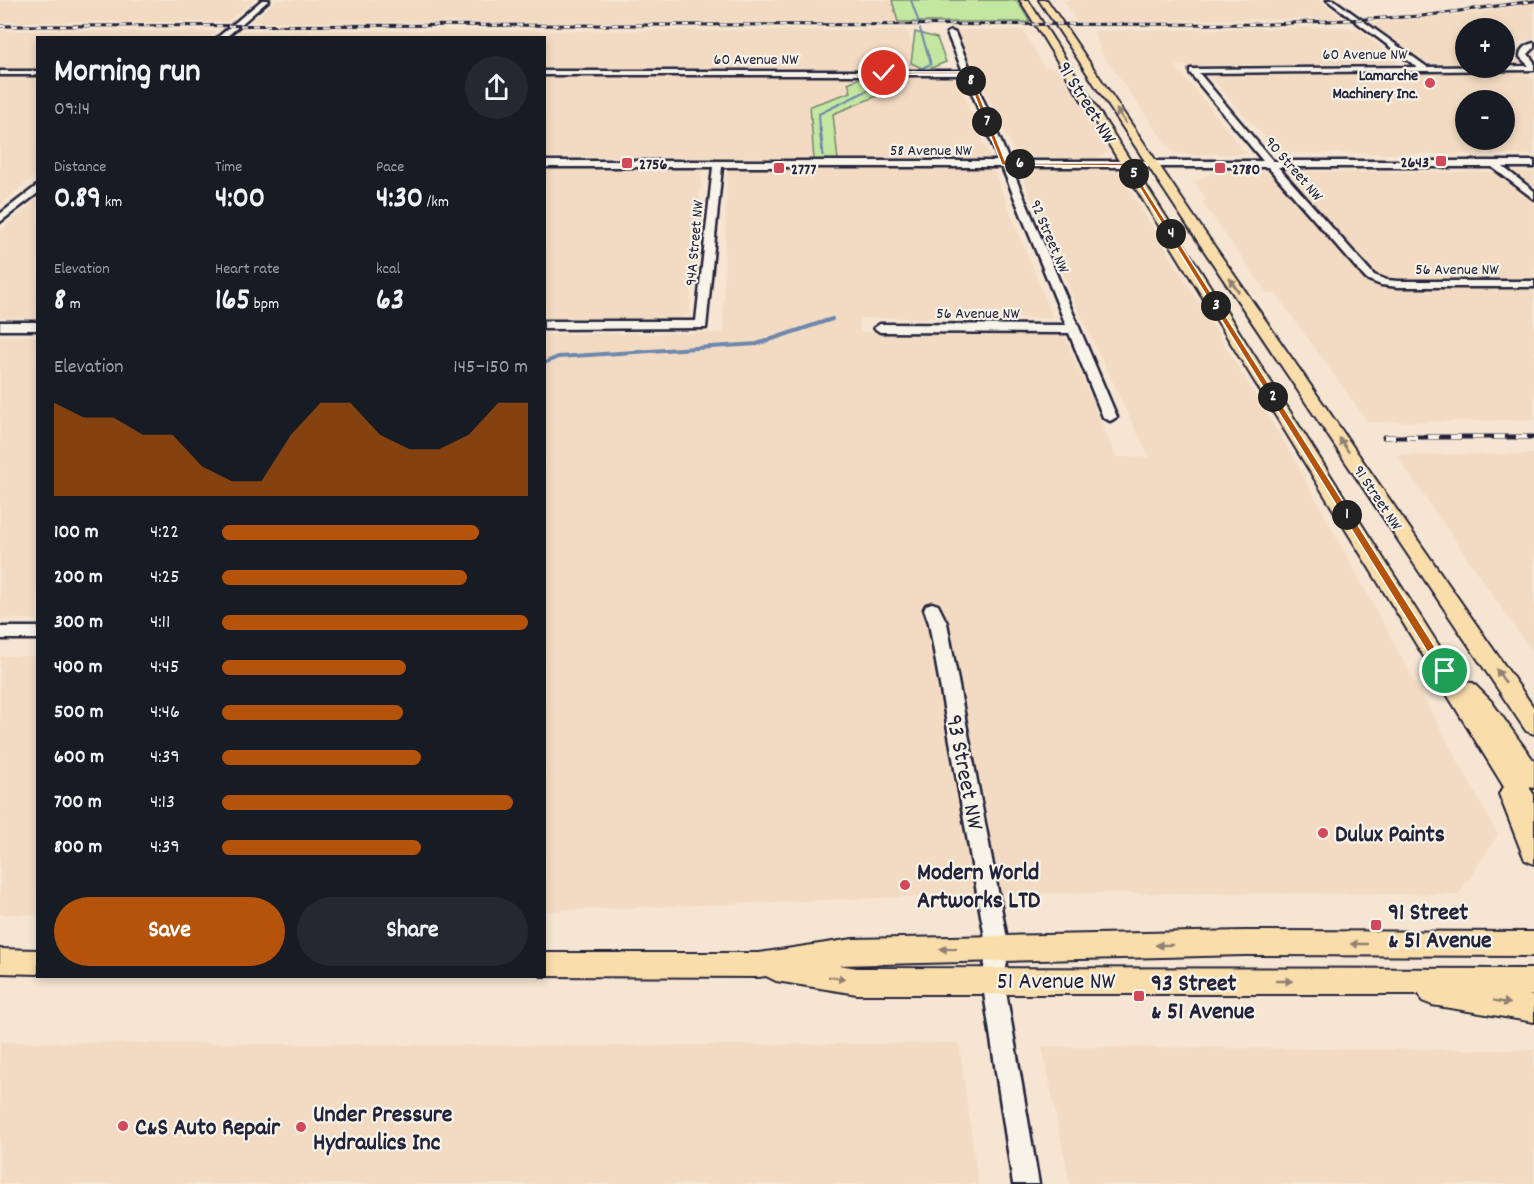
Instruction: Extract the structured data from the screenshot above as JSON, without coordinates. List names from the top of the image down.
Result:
{
  "streets": {
    "main road": ["91 Street NW", "51 Avenue NW"],
    "street": [
      "60 Avenue NW",
      "58 Avenue NW",
      "90 Street NW",
      "92 Street NW",
      "94A Street NW",
      "56 Avenue NW",
      "93 Street NW"
    ]
  },
  "crossings": [
    ["60 Avenue NW", "90 Street NW"],
    ["60 Avenue NW", "92 Street NW"],
    ["91 Street NW", "58 Avenue NW"],
    ["58 Avenue NW", "90 Street NW"],
    ["58 Avenue NW", "92 Street NW"],
    ["58 Avenue NW", "94A Street NW"],
    ["90 Street NW", "56 Avenue NW"],
    ["92 Street NW", "56 Avenue NW"],
    ["93 Street NW", "51 Avenue NW"]
  ],
  "places": {
    "other": [
      "Lamarche Machinery Inc.",
      "Dulux Paints",
      "Modern World Artworks LTD",
      "C&S Auto Repair",
      "Under Pressure Hydraulics Inc"
    ],
    "transit": [
      "2643",
      "2756",
      "2777",
      "2780",
      "91 Street & 51 Avenue",
      "93 Street & 51 Avenue"
    ]
  },
  "page": {
    "map_buttons": ["+", "−"],
    "heading": ["Morning run", "09:14"],
    "pins": [
      "8",
      "7",
      "6",
      "5",
      "4",
      "3",
      "2",
      "1"
    ],
    "stats": [
      ["Distance", "0.89 km"],
      ["Time", "4:00"],
      ["Pace", "4:30 /km"],
      ["Elevation", "8 m"],
      ["Heart rate", "165 bpm"],
      ["kcal", "63"]
    ],
    "chart": ["Elevation", "145–150 m"],
    "list": [
      {
        "name": "100 m",
        "note": "4:22"
      },
      {
        "name": "200 m",
        "note": "4:25"
      },
      {
        "name": "300 m",
        "note": "4:11"
      },
      {
        "name": "400 m",
        "note": "4:45"
      },
      {
        "name": "500 m",
        "note": "4:46"
      },
      {
        "name": "600 m",
        "note": "4:39"
      },
      {
        "name": "700 m",
        "note": "4:13"
      },
      {
        "name": "800 m",
        "note": "4:39"
      }
    ],
    "buttons": ["Save", "Share"]
  }
}
